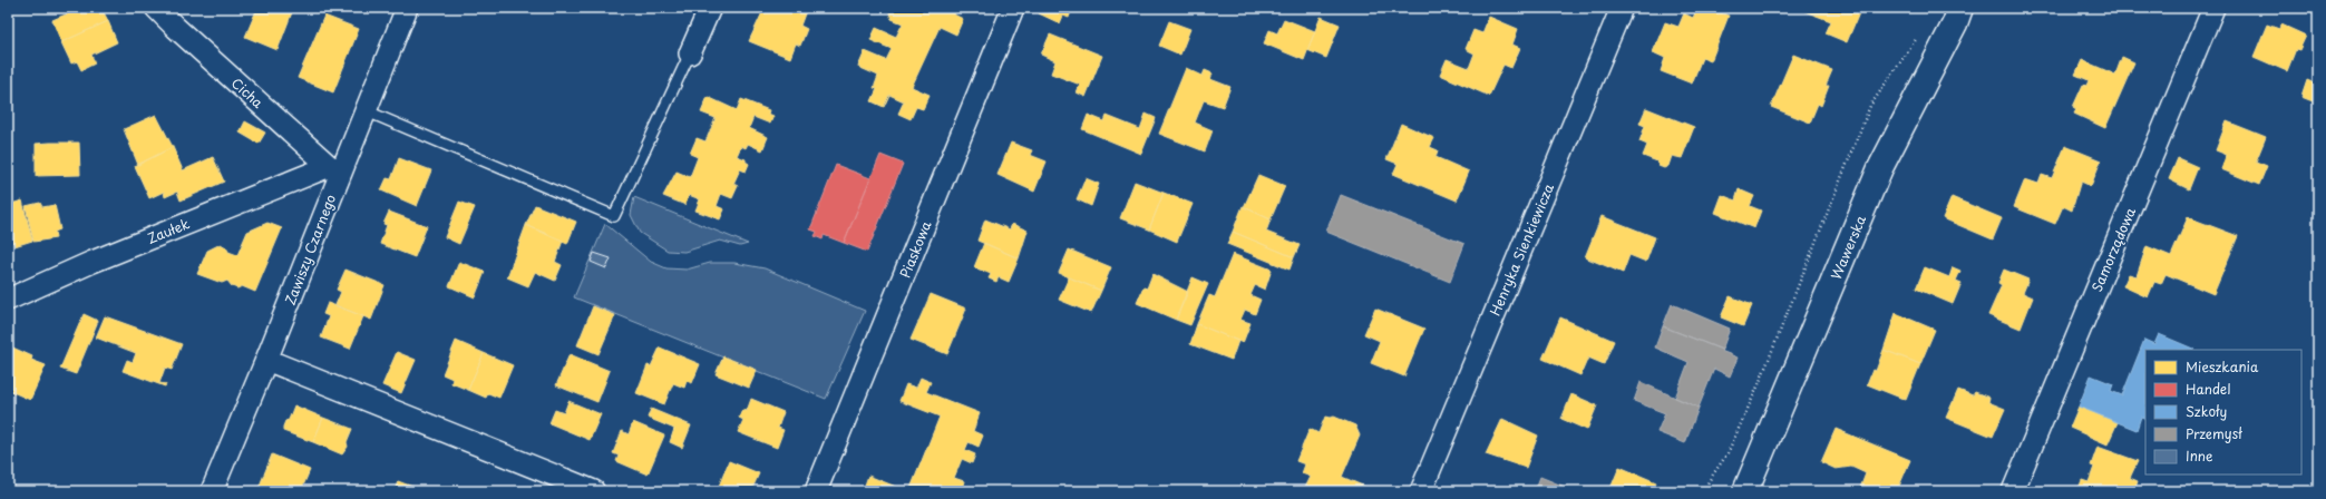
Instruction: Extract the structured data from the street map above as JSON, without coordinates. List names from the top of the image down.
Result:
{
  "streets": {
    "street": [
      "Cicha",
      "Zaułek",
      "Wawerska",
      "Zawiszy Czarnego",
      "Piaskowa",
      "Henryka Sienkiewicza",
      "Samorządowa"
    ]
  },
  "crossings": [
    ["Cicha", "Zaułek"],
    ["Cicha", "Zawiszy Czarnego"],
    ["Zaułek", "Zawiszy Czarnego"]
  ],
  "legend": [
    "Mieszkania",
    "Handel",
    "Szkoły",
    "Przemysł",
    "Inne"
  ]
}
